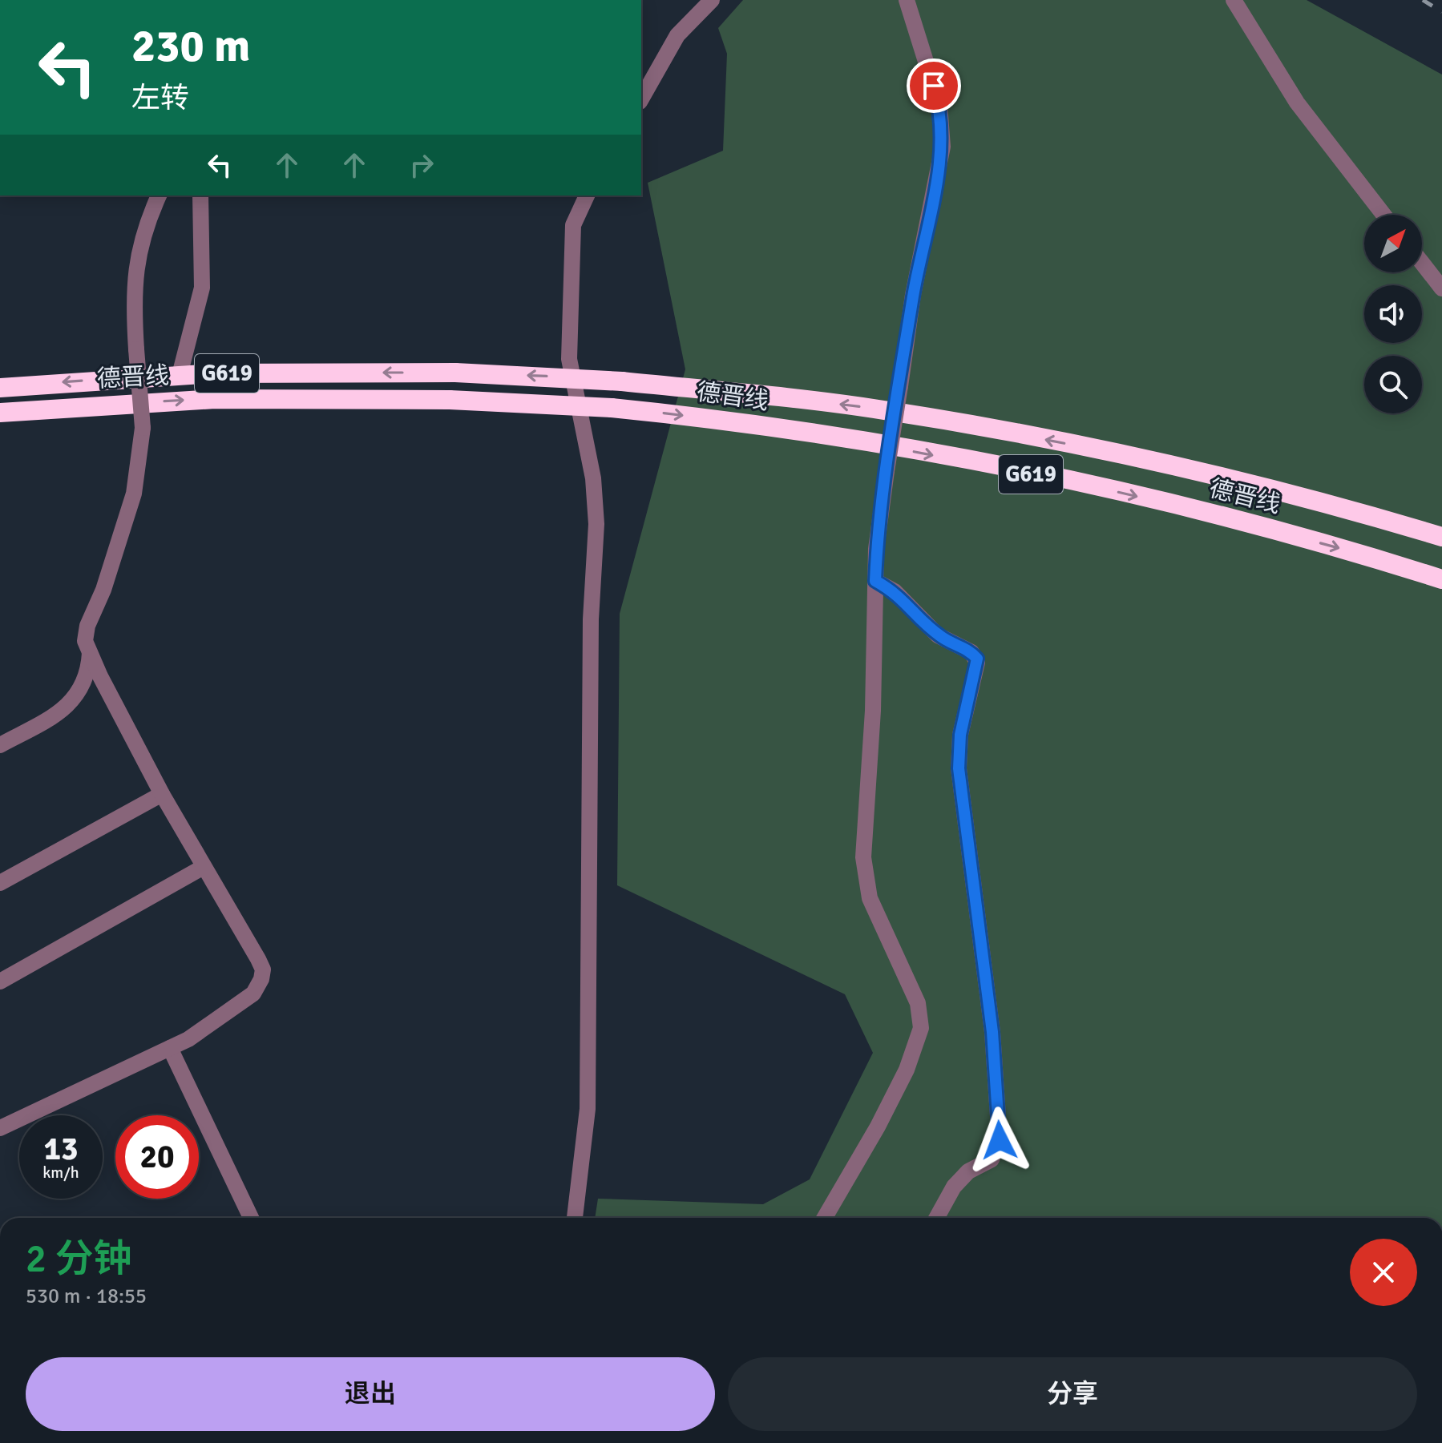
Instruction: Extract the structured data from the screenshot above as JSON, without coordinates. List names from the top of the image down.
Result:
{
  "streets": {
    "highway": ["G619", "德晋线"]
  },
  "north": "top right",
  "page": {
    "turn": ["230 m", "左转"],
    "speed": "13 km/h",
    "limit": "20",
    "heading": ["2 分钟", "530 m · 18:55"],
    "buttons": ["退出", "分享"]
  }
}
